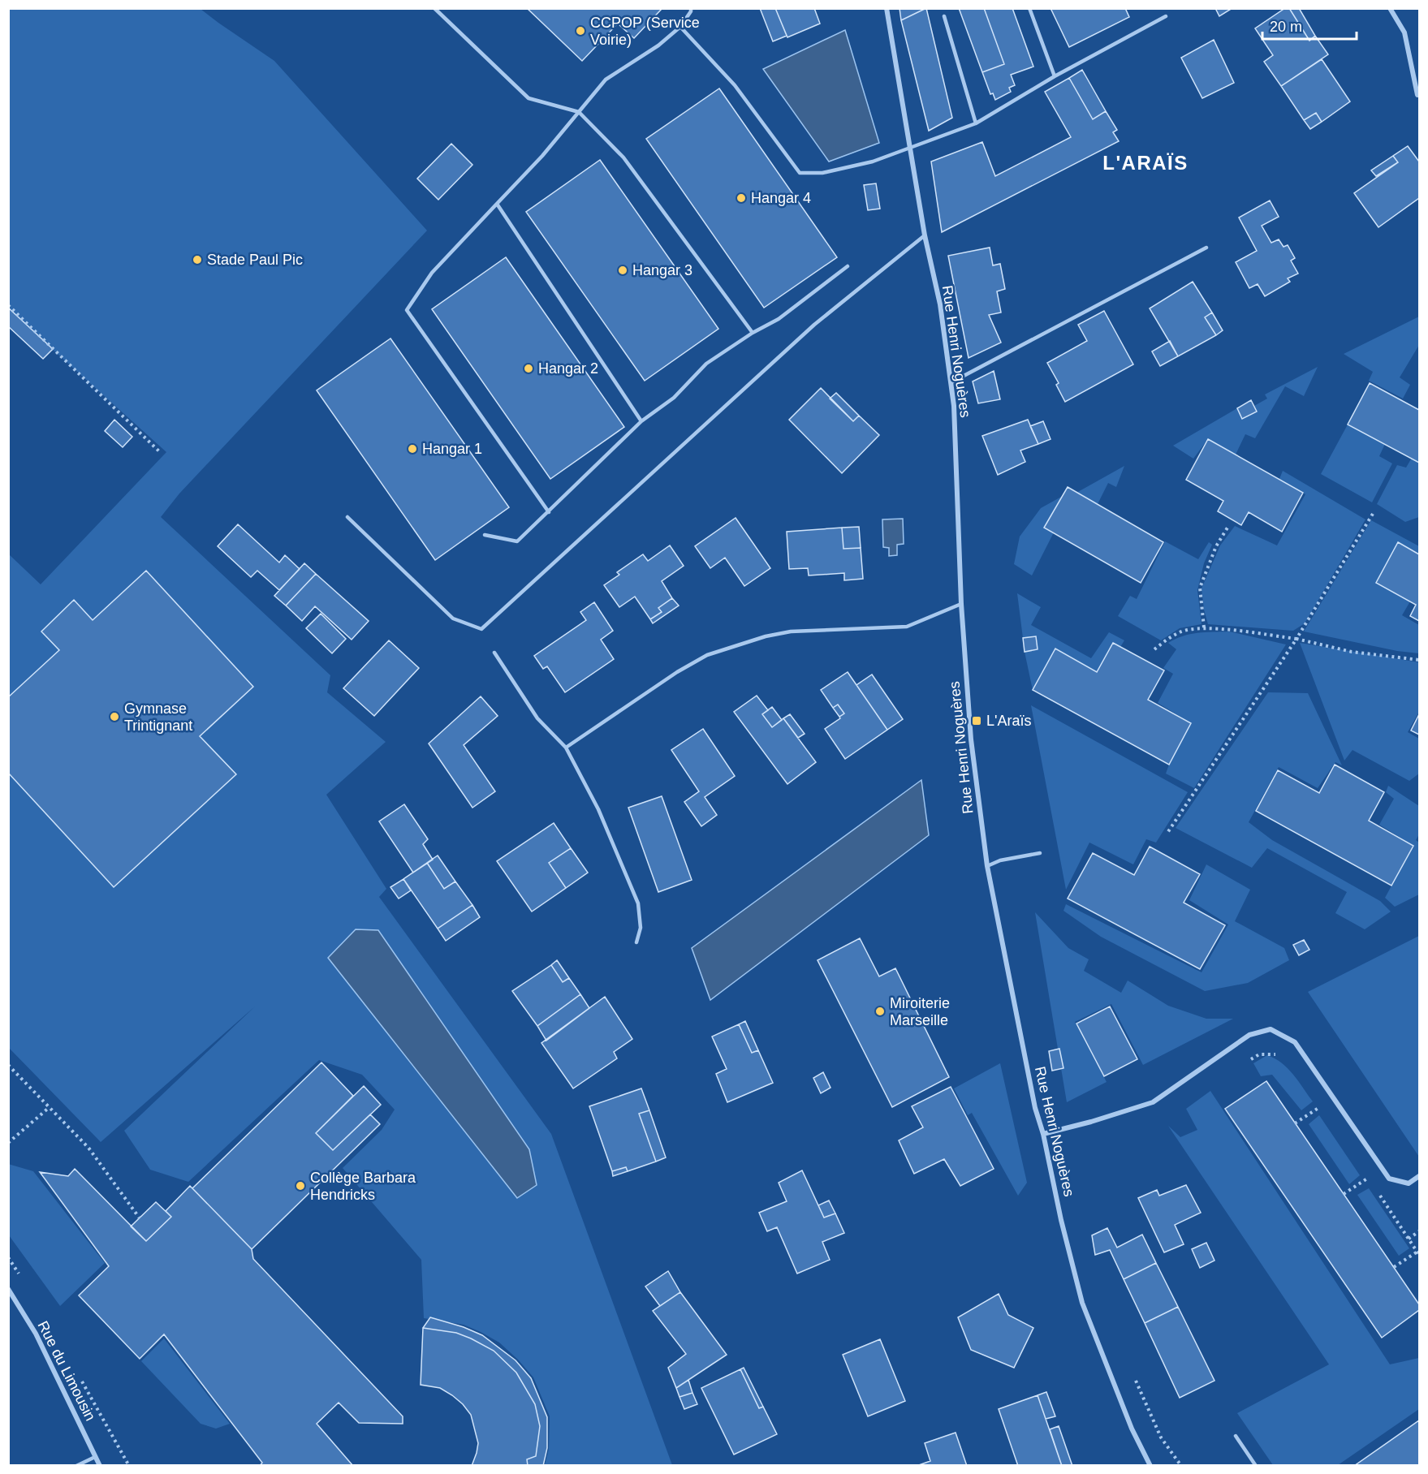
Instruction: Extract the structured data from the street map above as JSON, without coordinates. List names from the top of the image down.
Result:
{
  "streets": {
    "street": ["Rue Henri Noguères", "Rue du Limousin"]
  },
  "districts": ["L'ARAÏS"],
  "places": {
    "other": [
      "CCPOP (Service Voirie)",
      "Hangar 4",
      "Stade Paul Pic",
      "Hangar 3",
      "Hangar 2",
      "Hangar 1",
      "Gymnase Trintignant",
      "Miroiterie Marseille",
      "Collège Barbara Hendricks"
    ],
    "transit": ["L'Araïs"]
  },
  "scale_bar": "20 m"
}
